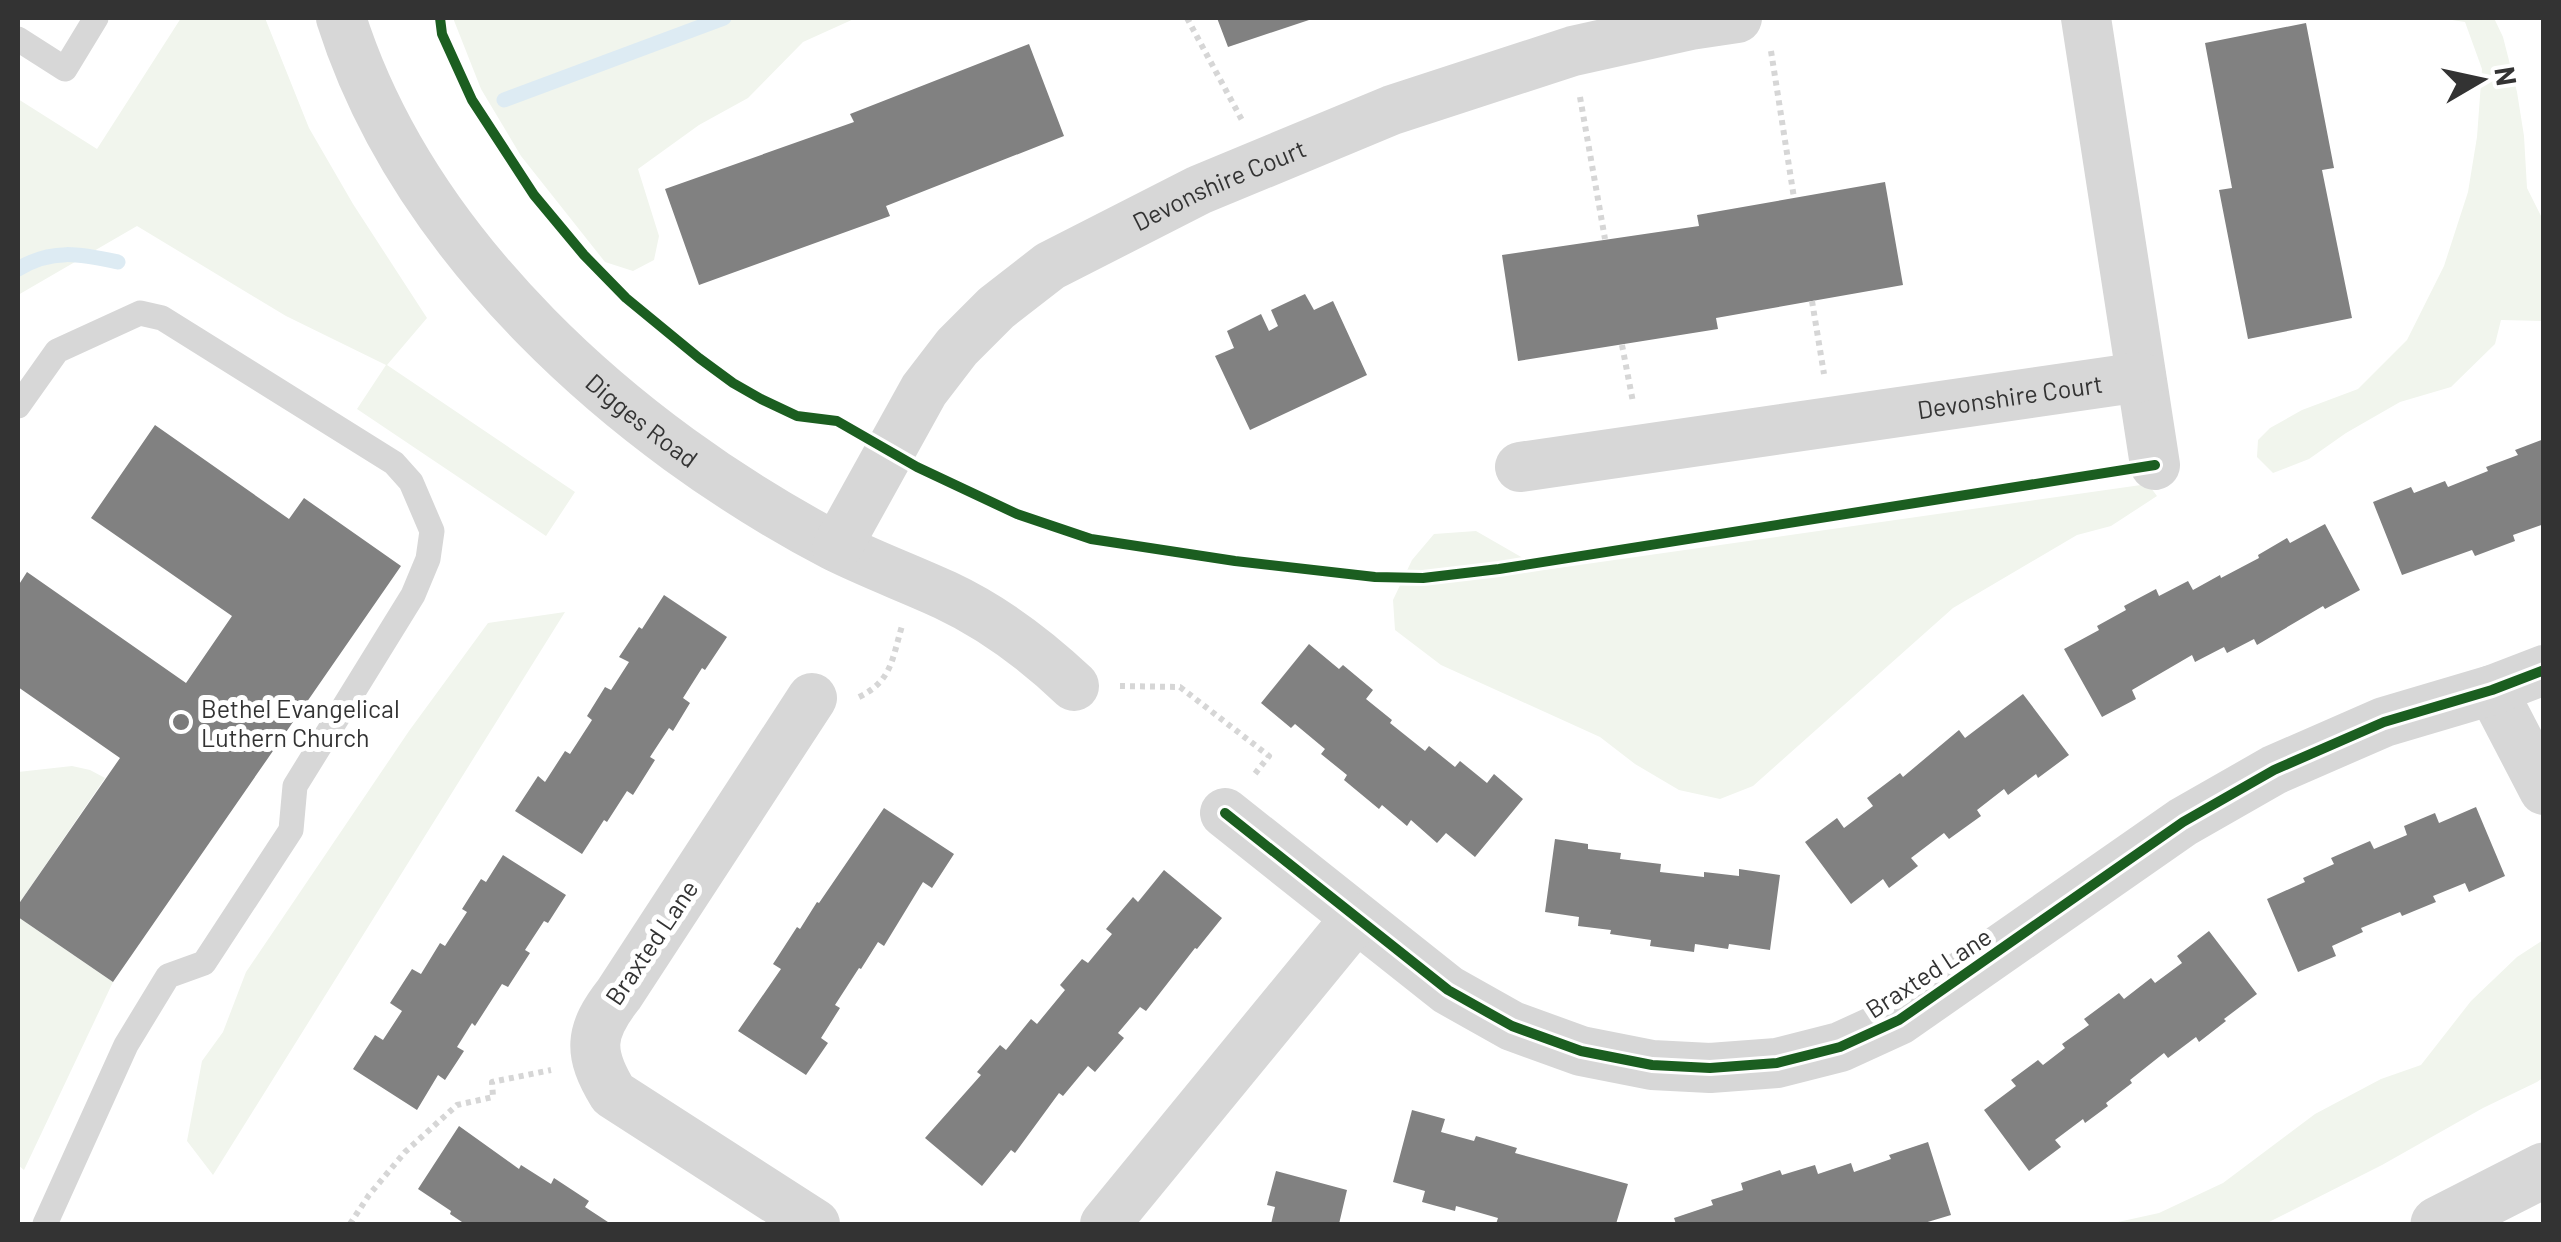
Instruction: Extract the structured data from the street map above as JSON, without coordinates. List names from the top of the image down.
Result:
{
  "streets": {
    "street": ["Devonshire Court", "Digges Road", "Braxted Lane"]
  },
  "crossings": [
    ["Devonshire Court", "Digges Road"]
  ],
  "places": ["Bethel Evangelical Luthern Church"],
  "north": "right"
}
